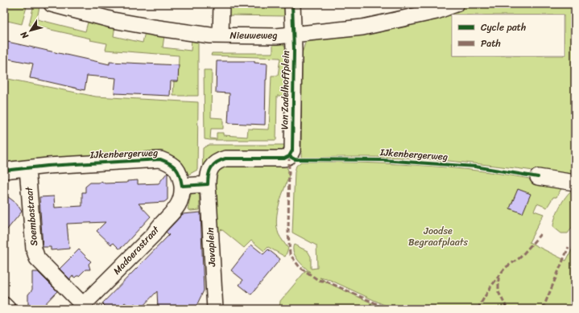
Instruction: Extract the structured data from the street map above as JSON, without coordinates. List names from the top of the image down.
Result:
{
  "streets": {
    "street": [
      "Nieuweweg",
      "Van Zadelhoffplein",
      "IJkenbergerweg",
      "Soembastraat",
      "Javaplein",
      "Madoerastraat"
    ]
  },
  "crossings": [
    ["Nieuweweg", "Van Zadelhoffplein"],
    ["Van Zadelhoffplein", "Javaplein"],
    ["IJkenbergerweg", "Soembastraat"],
    ["IJkenbergerweg", "Madoerastraat"],
    ["Soembastraat", "Madoerastraat"]
  ],
  "parks": ["Joodse Begraafplaats"],
  "legend": ["Cycle path", "Path"],
  "north": "bottom left"
}
